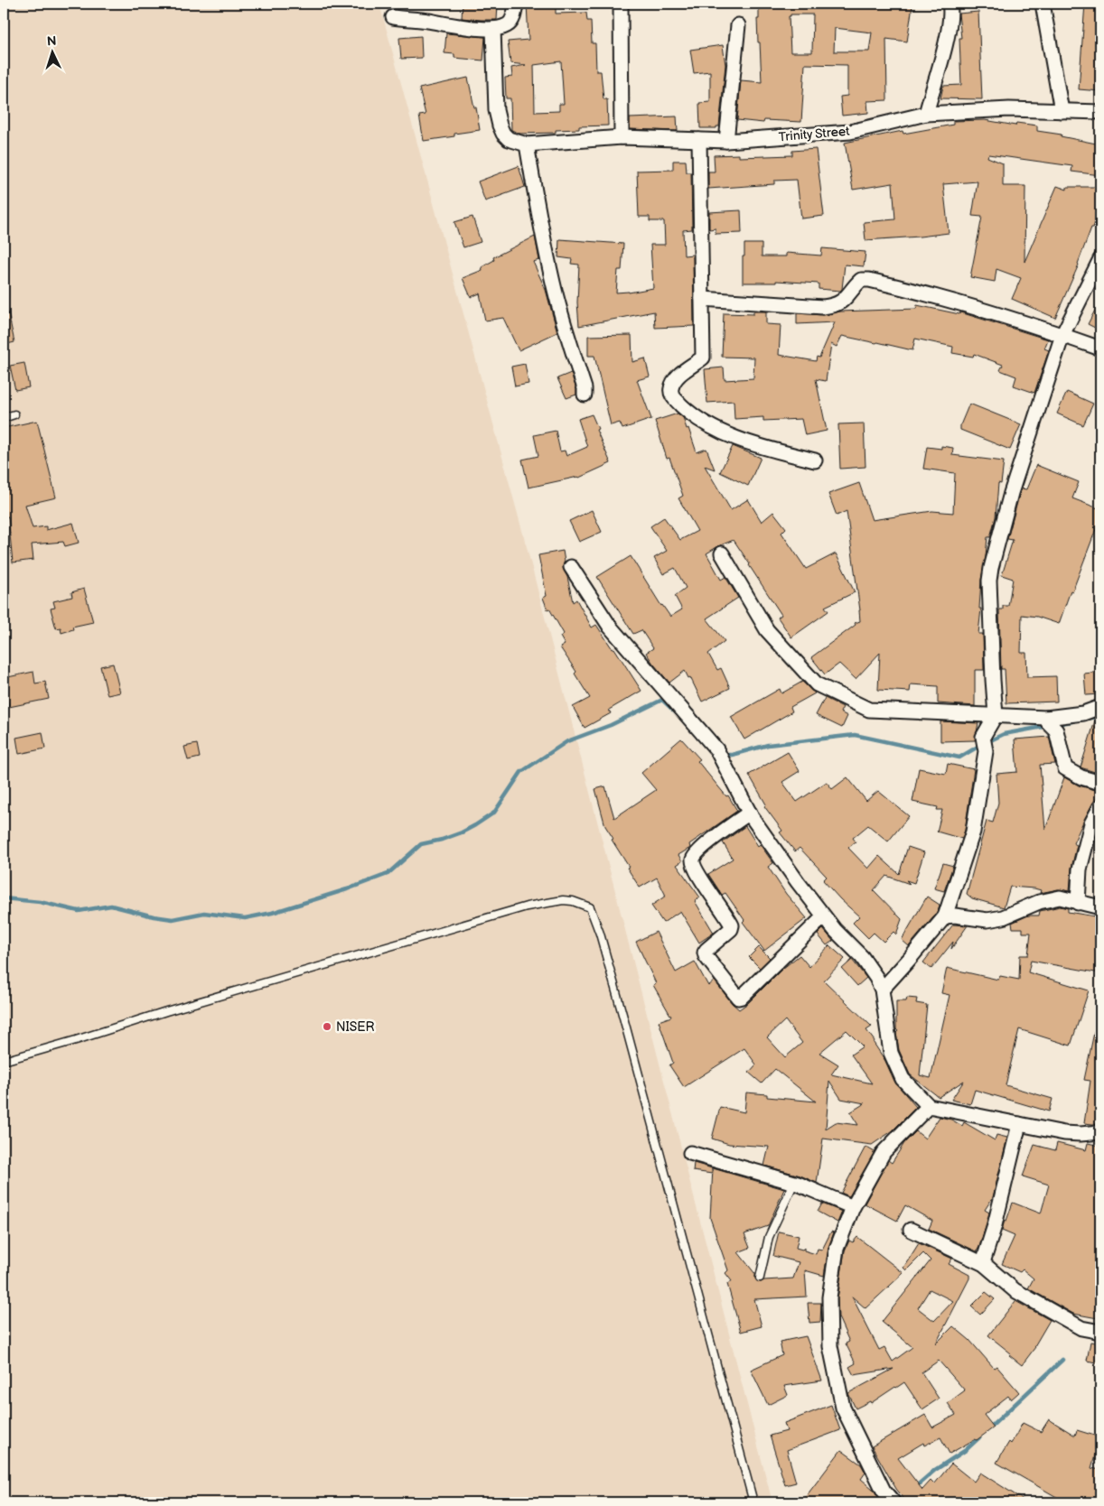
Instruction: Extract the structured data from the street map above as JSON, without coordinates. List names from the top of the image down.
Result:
{
  "streets": {
    "street": ["Trinity Street"]
  },
  "places": ["NISER"],
  "north": "top"
}
